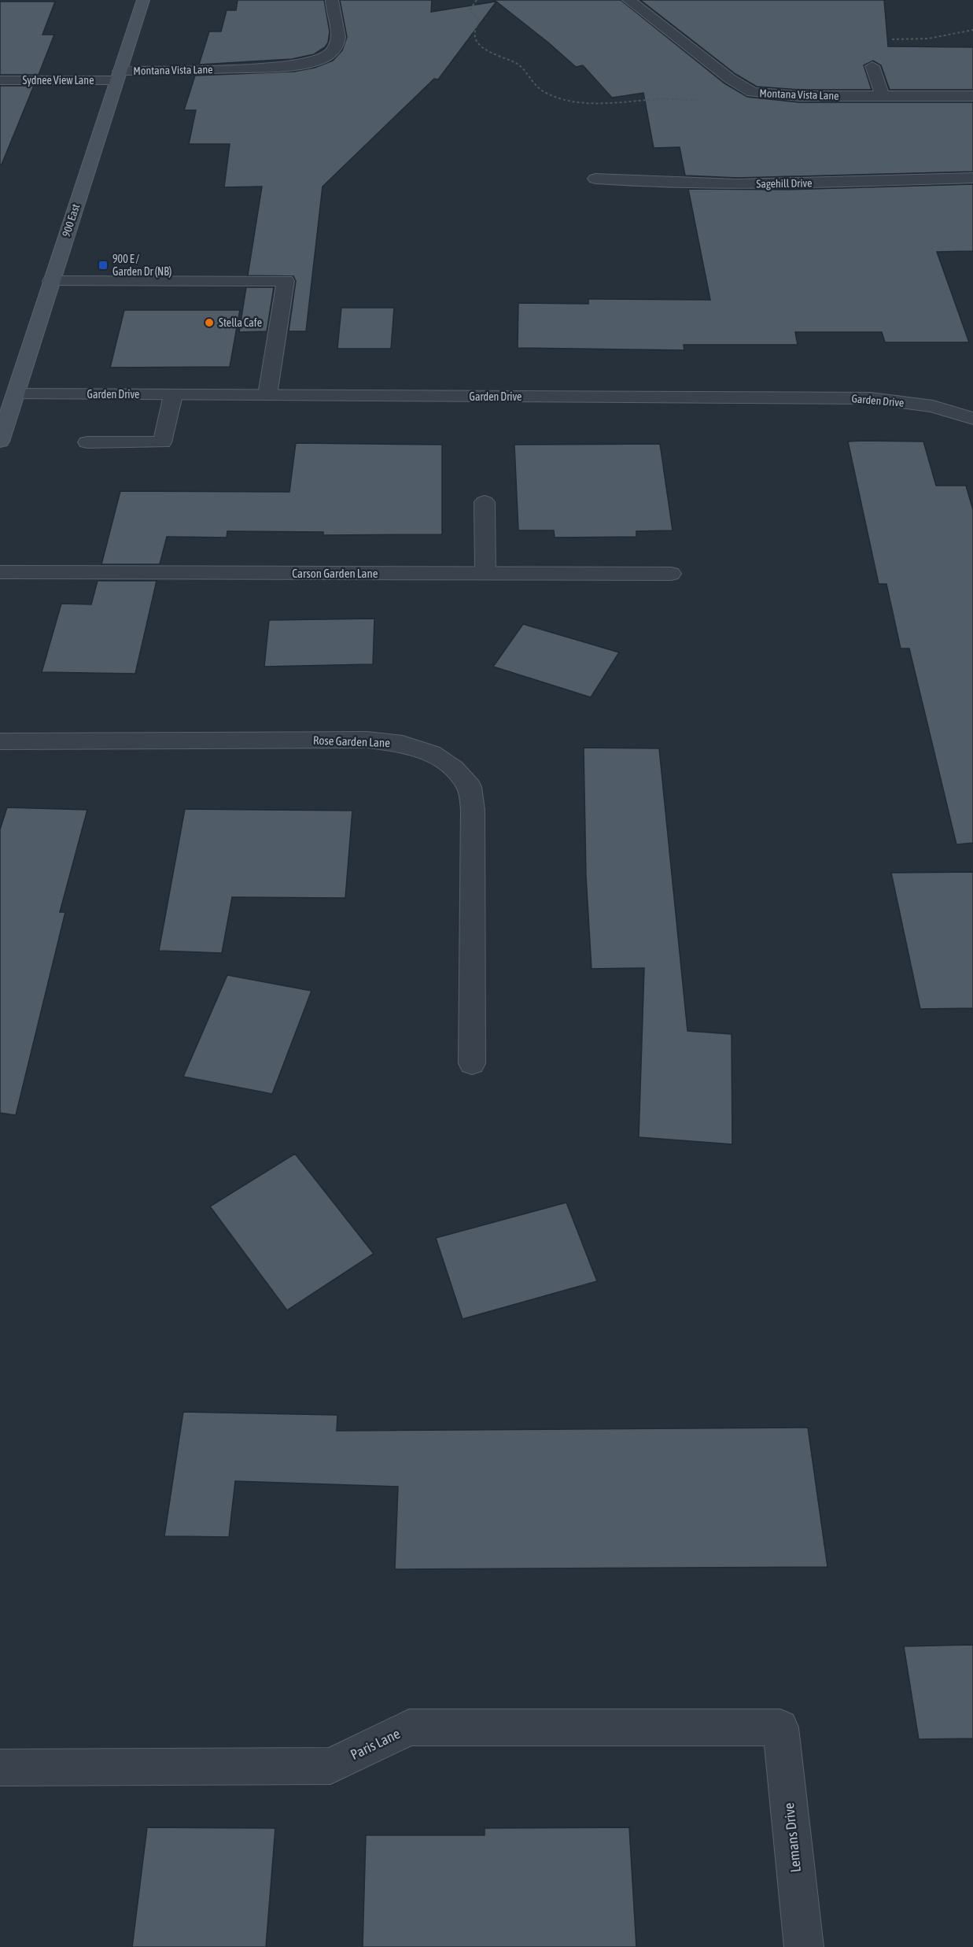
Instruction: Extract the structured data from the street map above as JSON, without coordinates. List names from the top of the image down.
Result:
{
  "streets": {
    "main road": ["900 East"],
    "street": [
      "Montana Vista Lane",
      "Sydnee View Lane",
      "Sagehill Drive",
      "Garden Drive",
      "Carson Garden Lane",
      "Rose Garden Lane",
      "Paris Lane",
      "Lemans Drive"
    ]
  },
  "crossings": [
    ["Montana Vista Lane", "Sydnee View Lane"],
    ["Montana Vista Lane", "900 East"],
    ["Sydnee View Lane", "900 East"],
    ["900 East", "Garden Drive"],
    ["Paris Lane", "Lemans Drive"]
  ],
  "places": {
    "transit": ["900 E / Garden Dr (NB)"],
    "other": ["Stella Cafe"]
  }
}
